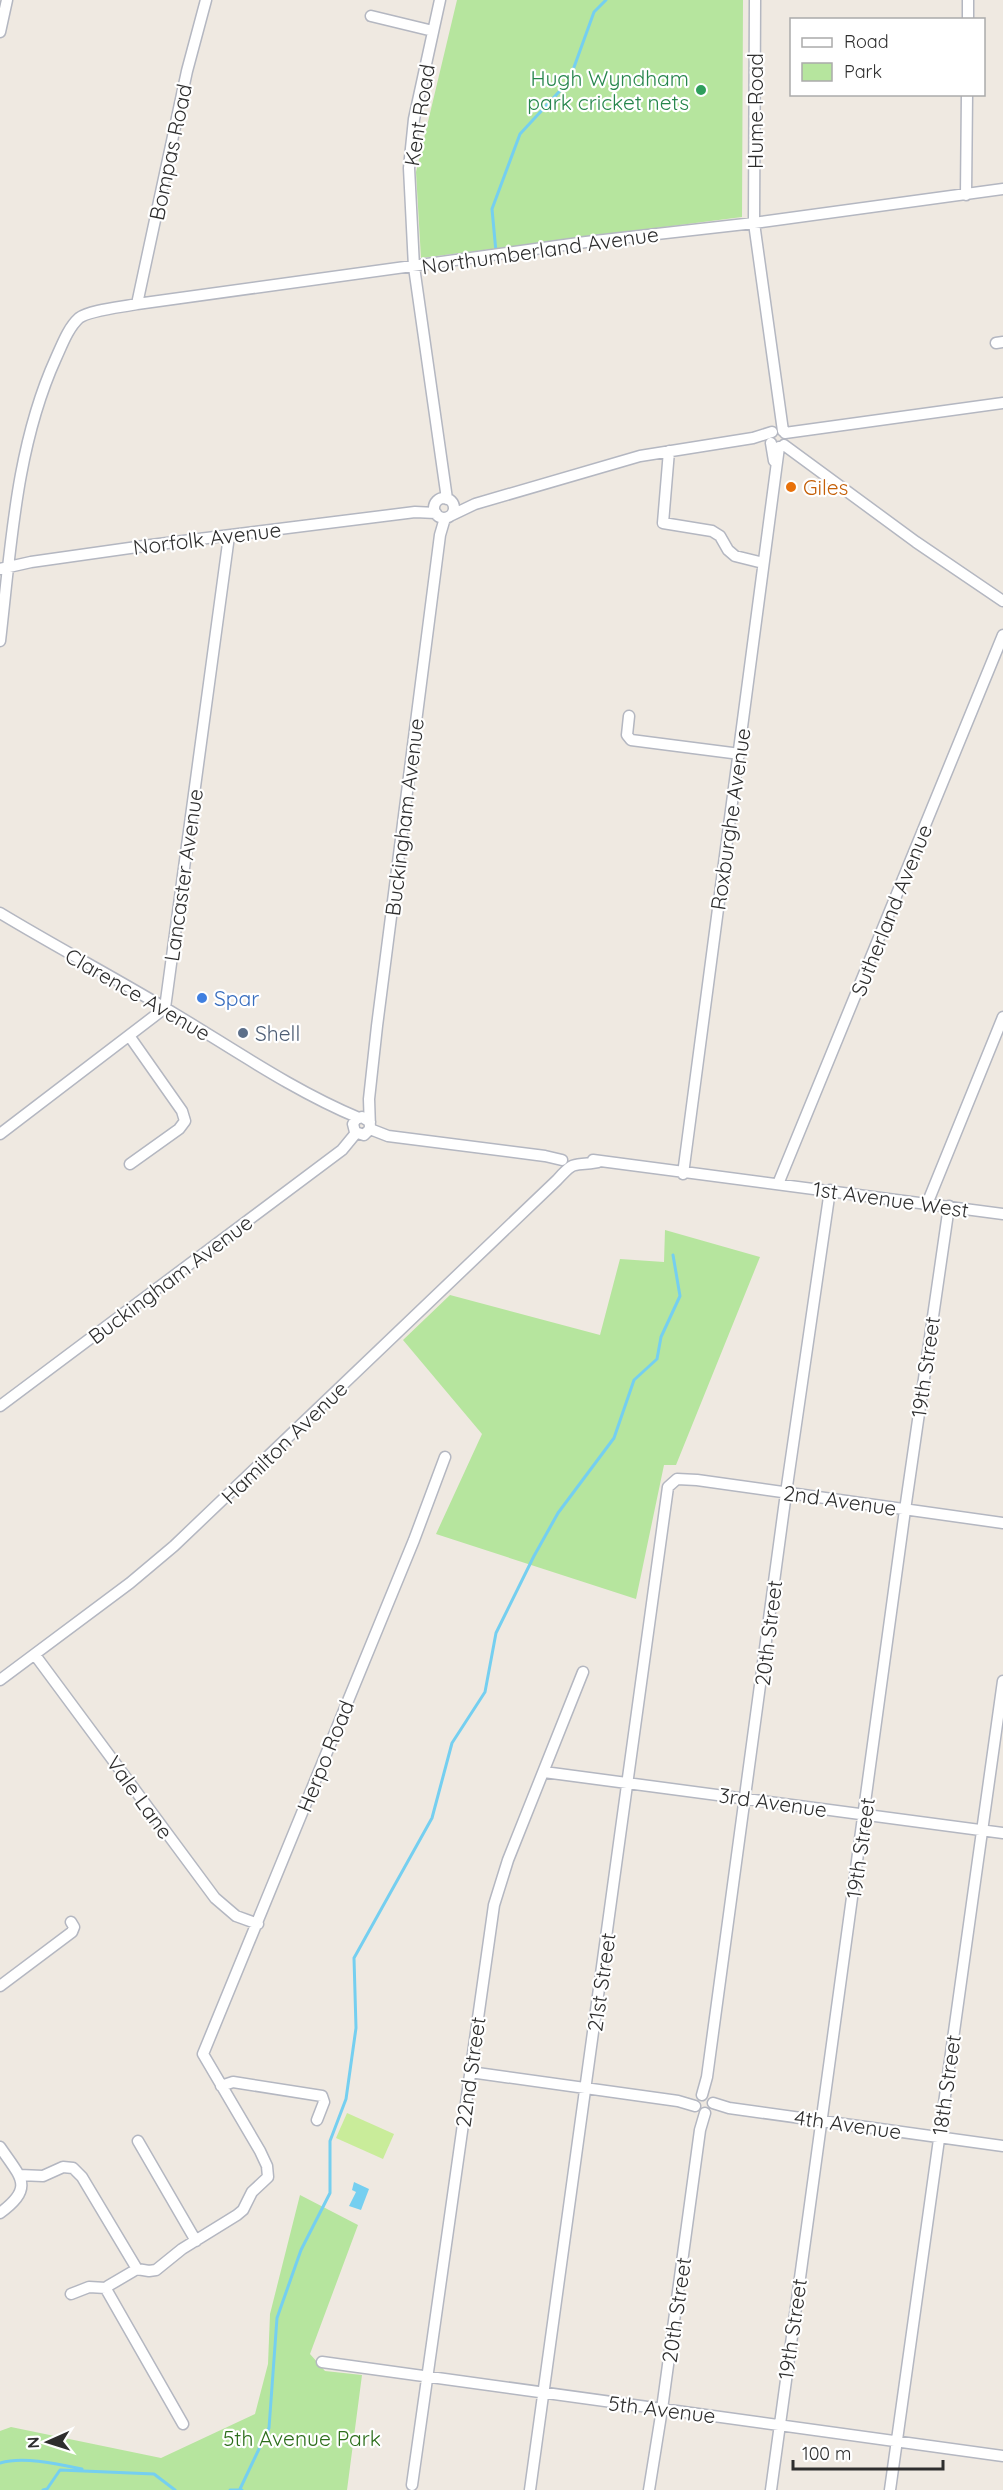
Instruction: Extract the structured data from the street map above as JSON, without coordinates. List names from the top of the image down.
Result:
{
  "streets": {
    "street": [
      "Hume Road",
      "Kent Road",
      "Bompas Road",
      "Northumberland Avenue",
      "Norfolk Avenue",
      "Buckingham Avenue",
      "Roxburghe Avenue",
      "Lancaster Avenue",
      "Sutherland Avenue",
      "Clarence Avenue",
      "1st Avenue West",
      "19th Street",
      "Hamilton Avenue",
      "2nd Avenue",
      "20th Street",
      "Herpo Road",
      "Vale Lane",
      "3rd Avenue",
      "21st Street",
      "22nd Street",
      "18th Street",
      "4th Avenue",
      "5th Avenue"
    ]
  },
  "crossings": [
    ["Hume Road", "Northumberland Avenue"],
    ["Hume Road", "Roxburghe Avenue"],
    ["Kent Road", "Northumberland Avenue"],
    ["Kent Road", "Norfolk Avenue"],
    ["Kent Road", "Buckingham Avenue"],
    ["Bompas Road", "Northumberland Avenue"],
    ["Northumberland Avenue", "Norfolk Avenue"],
    ["Northumberland Avenue", "Roxburghe Avenue"],
    ["Norfolk Avenue", "Buckingham Avenue"],
    ["Norfolk Avenue", "Lancaster Avenue"],
    ["Buckingham Avenue", "Clarence Avenue"],
    ["Roxburghe Avenue", "Clarence Avenue"],
    ["Lancaster Avenue", "Clarence Avenue"],
    ["Sutherland Avenue", "Clarence Avenue"],
    ["Sutherland Avenue", "1st Avenue West"],
    ["Clarence Avenue", "1st Avenue West"],
    ["Clarence Avenue", "Hamilton Avenue"],
    ["1st Avenue West", "19th Street"],
    ["1st Avenue West", "20th Street"],
    ["19th Street", "2nd Avenue"],
    ["19th Street", "3rd Avenue"],
    ["19th Street", "4th Avenue"],
    ["19th Street", "5th Avenue"],
    ["Hamilton Avenue", "Vale Lane"],
    ["2nd Avenue", "20th Street"],
    ["2nd Avenue", "21st Street"],
    ["20th Street", "3rd Avenue"],
    ["20th Street", "4th Avenue"],
    ["20th Street", "5th Avenue"],
    ["Herpo Road", "Vale Lane"],
    ["3rd Avenue", "21st Street"],
    ["3rd Avenue", "22nd Street"],
    ["3rd Avenue", "18th Street"],
    ["21st Street", "4th Avenue"],
    ["21st Street", "5th Avenue"],
    ["22nd Street", "4th Avenue"],
    ["22nd Street", "5th Avenue"],
    ["18th Street", "4th Avenue"],
    ["18th Street", "5th Avenue"]
  ],
  "parks": ["5th Avenue Park"],
  "places": [
    "Hugh Wyndham park cricket nets",
    "Giles",
    "Spar",
    "Shell"
  ],
  "legend": ["Road", "Park"],
  "scale_bar": "100 m",
  "north": "left"
}
